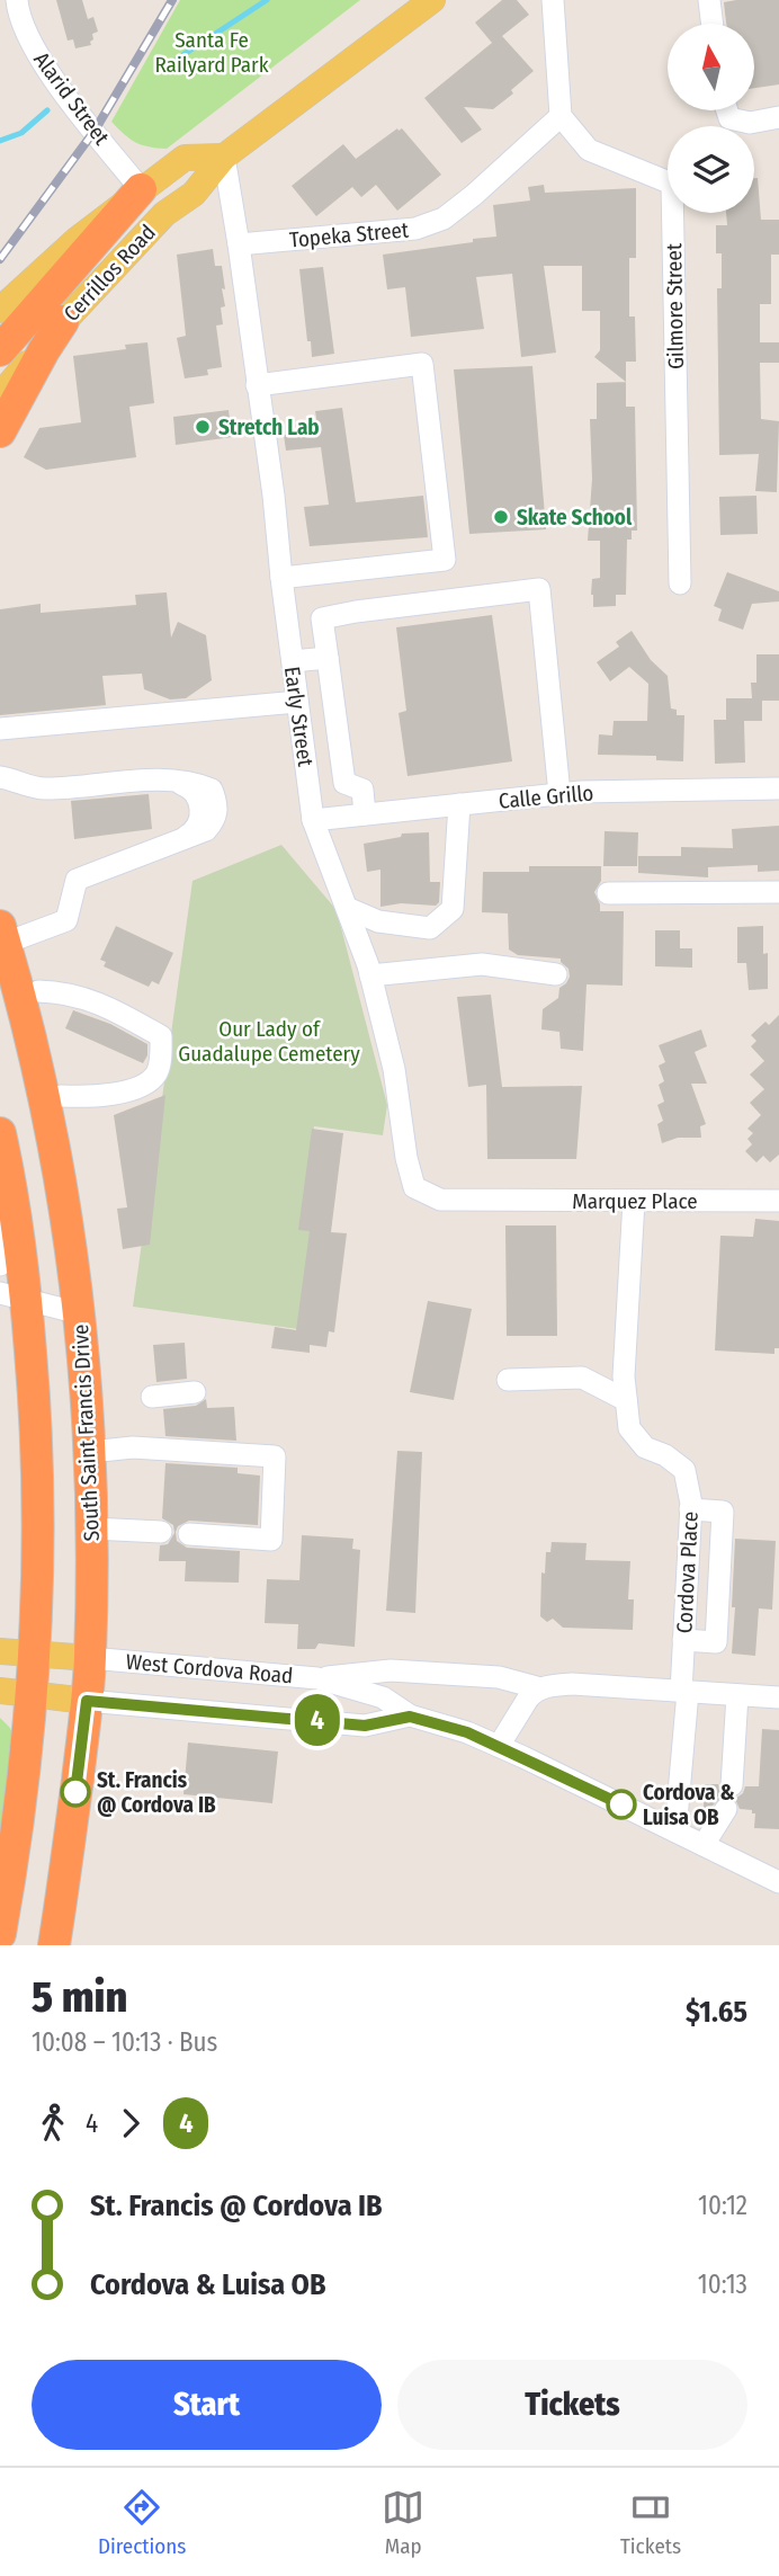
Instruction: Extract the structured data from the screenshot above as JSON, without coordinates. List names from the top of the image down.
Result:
{
  "streets": {
    "highway": ["South Saint Francis Drive"],
    "main road": ["Cerrillos Road", "West Cordova Road"],
    "street": [
      "Alarid Street",
      "Topeka Street",
      "Gilmore Street",
      "Early Street",
      "Calle Grillo",
      "Marquez Place",
      "Cordova Place"
    ]
  },
  "crossings": [
    ["Alarid Street", "Cerrillos Road"],
    ["Topeka Street", "Gilmore Street"],
    ["Topeka Street", "Early Street"],
    ["Cerrillos Road", "Early Street"],
    ["Early Street", "Calle Grillo"],
    ["Early Street", "Marquez Place"],
    ["Marquez Place", "Cordova Place"],
    ["South Saint Francis Drive", "West Cordova Road"],
    ["Cordova Place", "West Cordova Road"]
  ],
  "parks": ["Santa Fe Railyard Park", "Our Lady of Guadalupe Cemetery"],
  "places": [
    "Stretch Lab",
    "Skate School",
    "St. Francis @ Cordova IB",
    "Cordova & Luisa OB"
  ],
  "lines": ["bus line 4"],
  "north": "top",
  "page": {
    "on_map": "4",
    "heading": ["5 min", "10:08 – 10:13 · Bus", "$1.65"],
    "legs": ["4", "4"],
    "list": [
      {
        "name": "St. Francis @ Cordova IB",
        "value": "10:12"
      },
      {
        "name": "Cordova & Luisa OB",
        "value": "10:13"
      }
    ],
    "buttons": ["Start", "Tickets"],
    "tabs": ["Directions", "Map", "Tickets"]
  }
}
